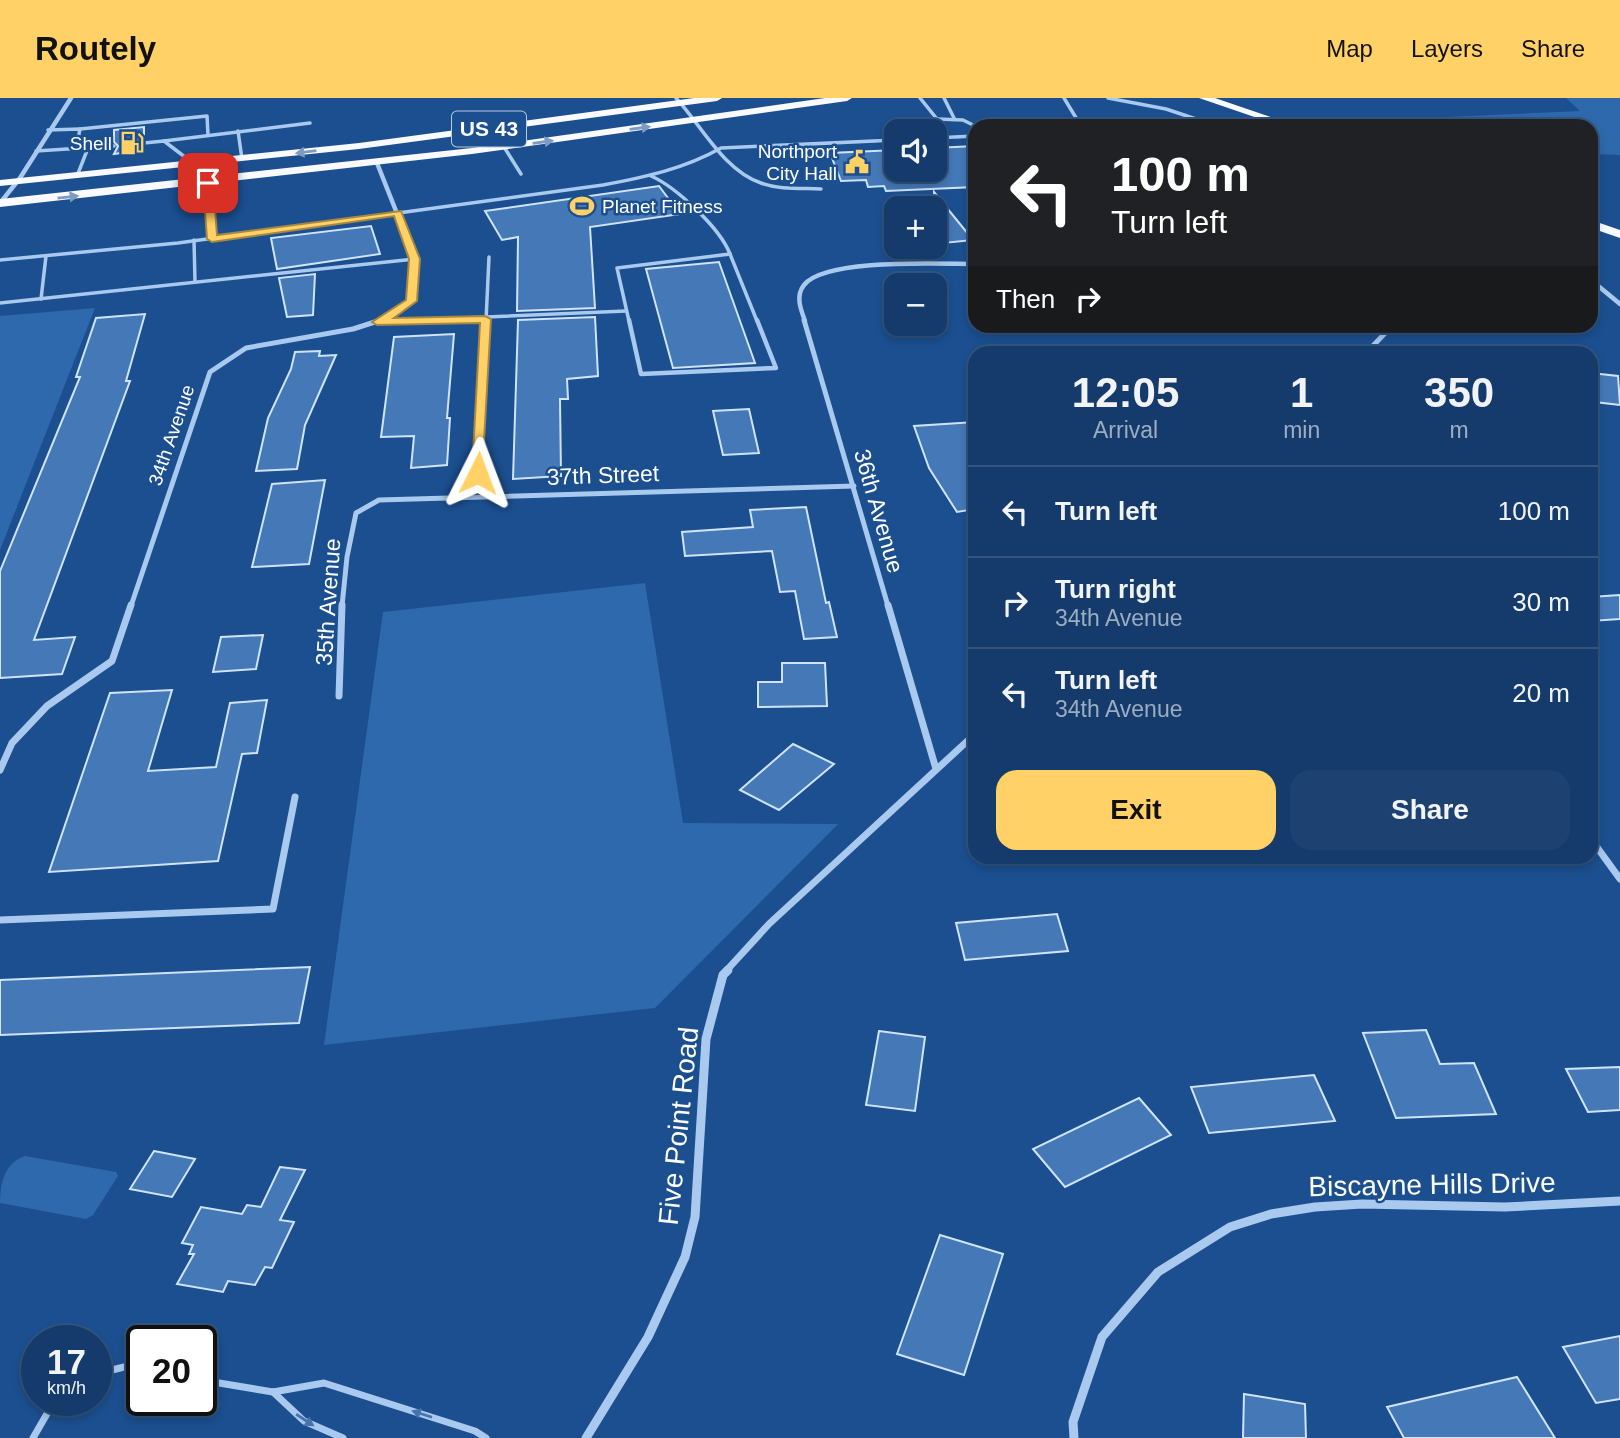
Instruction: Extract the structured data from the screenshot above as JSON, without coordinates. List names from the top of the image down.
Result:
{
  "streets": {
    "highway": ["US 43"],
    "street": [
      "34th Avenue",
      "37th Street",
      "36th Avenue",
      "35th Avenue",
      "Five Point Road",
      "Biscayne Hills Drive"
    ]
  },
  "crossings": [
    ["US 43", "34th Avenue"],
    ["37th Street", "36th Avenue"],
    ["37th Street", "35th Avenue"],
    ["36th Avenue", "Five Point Road"]
  ],
  "places": {
    "fuel station": ["Shell"],
    "public building": ["Northport City Hall"],
    "sports": ["Planet Fitness"]
  },
  "page": {
    "header": "Routely",
    "nav": ["Map", "Layers", "Share"],
    "map_buttons": ["+", "−"],
    "turn": ["100 m", "Turn left"],
    "then": "Then",
    "eta": [
      "12:05",
      "Arrival",
      "1",
      "min",
      "350",
      "m"
    ],
    "list": [
      {
        "name": "Turn left",
        "value": "100 m"
      },
      {
        "name": "Turn right",
        "note": "34th Avenue",
        "value": "30 m"
      },
      {
        "name": "Turn left",
        "note": "34th Avenue",
        "value": "20 m"
      }
    ],
    "buttons": ["Exit", "Share"],
    "speed": "17 km/h",
    "limit": "20"
  }
}
